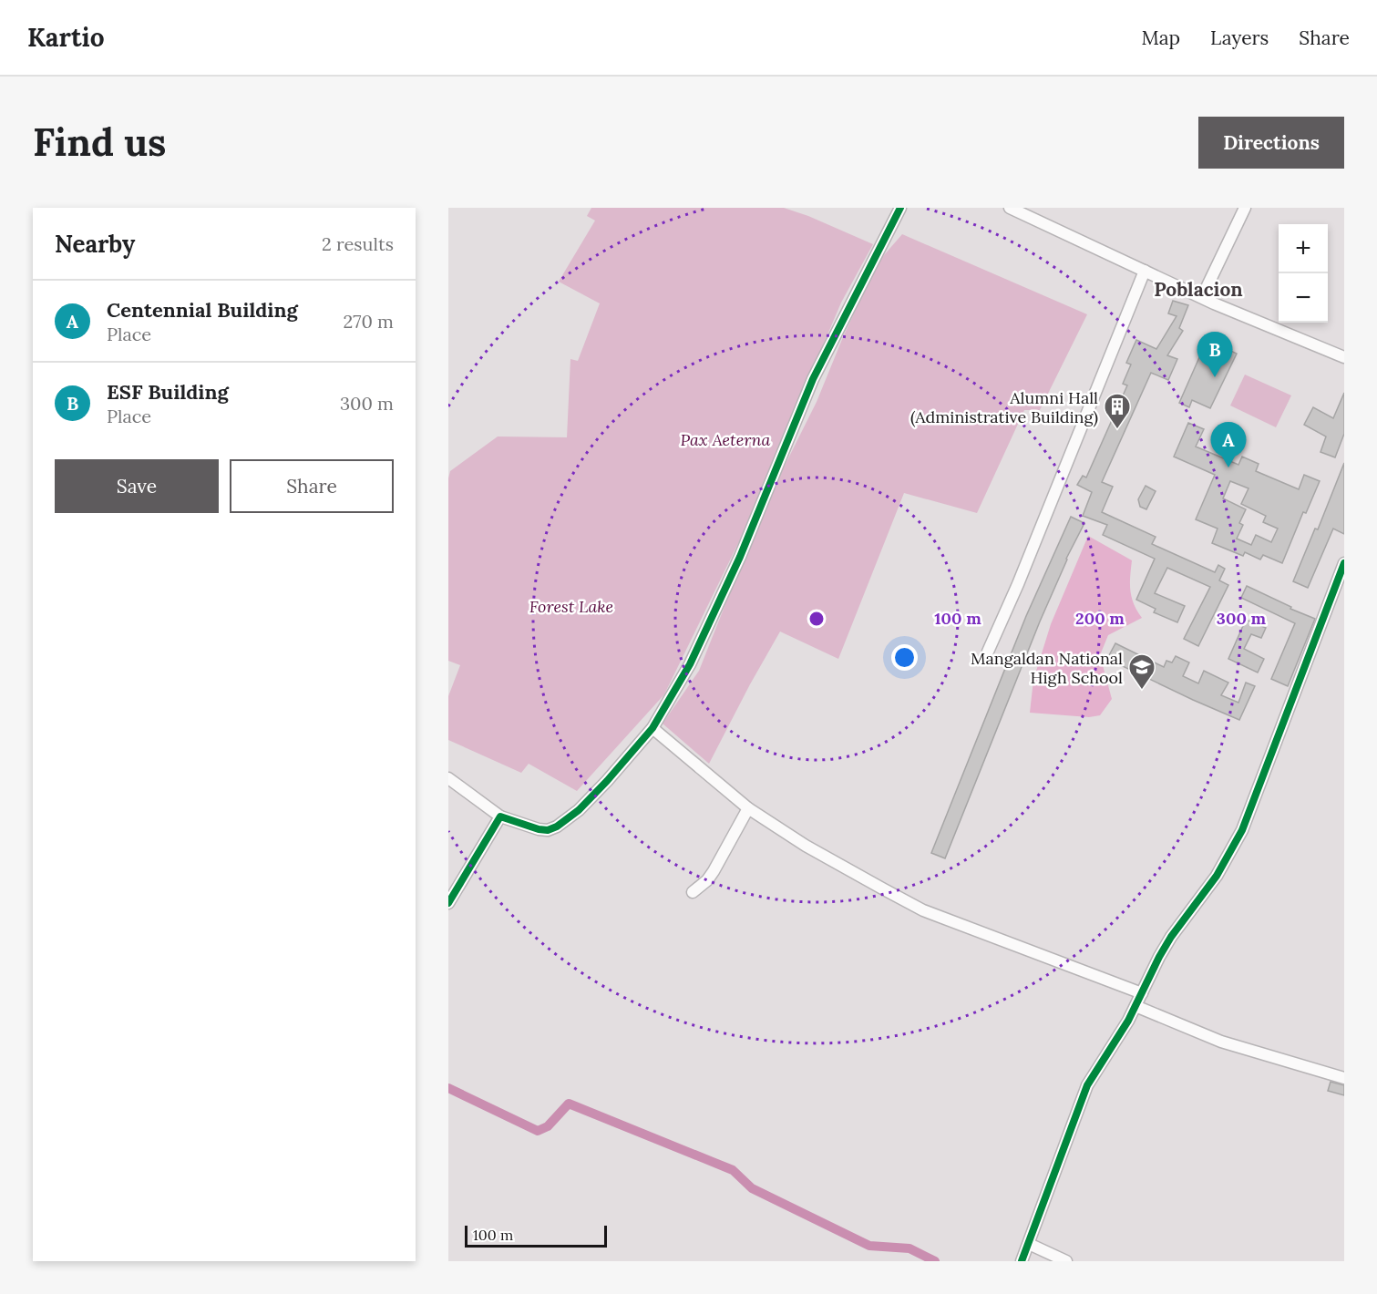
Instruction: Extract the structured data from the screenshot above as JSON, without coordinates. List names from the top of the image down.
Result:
{
  "districts": ["Poblacion"],
  "parks": ["Pax Aeterna", "Forest Lake"],
  "places": {
    "building": ["Alumni Hall (Administrative Building)"],
    "school or university": ["Mangaldan National High School"]
  },
  "scale_bar": "100 m",
  "page": {
    "header": "Kartio",
    "nav": ["Map", "Layers", "Share"],
    "buttons": [
      "Directions",
      ["Save", "Share"]
    ],
    "title": "Find us",
    "heading": ["Nearby", "2 results"],
    "map_buttons": ["+", "−"],
    "list": [
      {
        "mark": "A",
        "name": "Centennial Building",
        "note": "Place",
        "value": "270 m"
      },
      {
        "mark": "B",
        "name": "ESF Building",
        "note": "Place",
        "value": "300 m"
      }
    ],
    "pins": ["B", "A"],
    "scale": "100 m"
  },
  "rings": ["100 m", "200 m", "300 m"]
}
